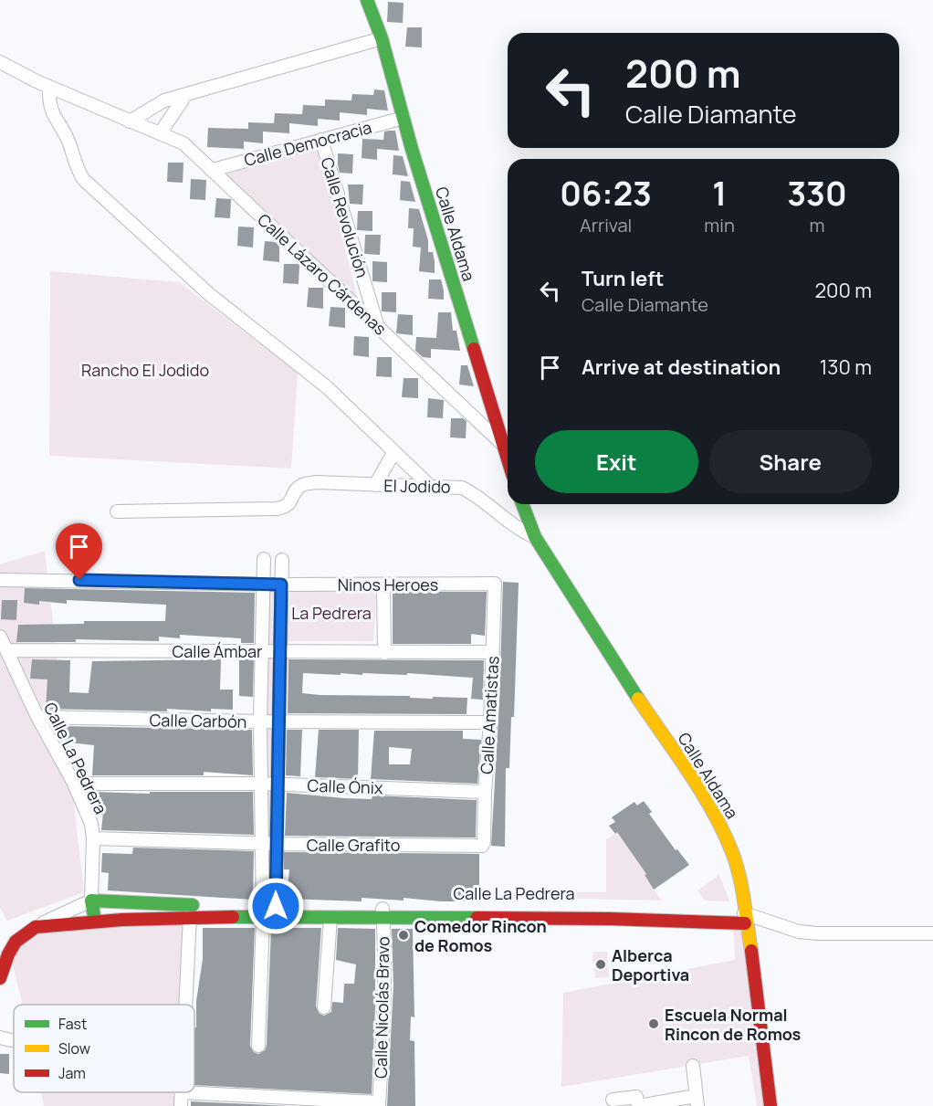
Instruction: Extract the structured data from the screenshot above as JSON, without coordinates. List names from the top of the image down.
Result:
{
  "streets": {
    "main road": ["Calle Aldama", "Calle La Pedrera"],
    "street": [
      "Calle Democracia",
      "Calle Revolución",
      "Calle Lázaro Cárdenas",
      "El Jodido",
      "Ninos Heroes",
      "Calle Ámbar",
      "Calle Amatistas",
      "Calle Carbón",
      "Calle Ónix",
      "Calle Grafito",
      "Calle Nicolás Bravo"
    ]
  },
  "crossings": [
    ["Calle Democracia", "Calle Revolución"],
    ["Calle Democracia", "Calle Aldama"],
    ["Calle Democracia", "Calle Lázaro Cárdenas"],
    ["Calle Revolución", "Calle Lázaro Cárdenas"],
    ["Calle Aldama", "Calle Lázaro Cárdenas"],
    ["Calle Aldama", "El Jodido"],
    ["Calle Aldama", "Calle La Pedrera"],
    ["Ninos Heroes", "Calle Amatistas"],
    ["Calle Ámbar", "Calle Amatistas"],
    ["Calle Ámbar", "Calle La Pedrera"],
    ["Calle Amatistas", "Calle Carbón"],
    ["Calle Amatistas", "Calle Ónix"],
    ["Calle Amatistas", "Calle Grafito"],
    ["Calle Carbón", "Calle La Pedrera"],
    ["Calle La Pedrera", "Calle Ónix"],
    ["Calle La Pedrera", "Calle Grafito"],
    ["Calle La Pedrera", "Calle Nicolás Bravo"]
  ],
  "parks": ["Rancho El Jodido", "La Pedrera"],
  "places": ["Comedor Rincon de Romos", "Alberca Deportiva", "Escuela Normal Rincon de Romos"],
  "legend": ["Fast", "Slow", "Jam"],
  "page": {
    "turn": ["200 m", "Calle Diamante"],
    "eta": [
      "06:23",
      "Arrival",
      "1",
      "min",
      "330",
      "m"
    ],
    "list": [
      {
        "name": "Turn left",
        "note": "Calle Diamante",
        "value": "200 m"
      },
      {
        "name": "Arrive at destination",
        "value": "130 m"
      }
    ],
    "buttons": ["Exit", "Share"]
  }
}
